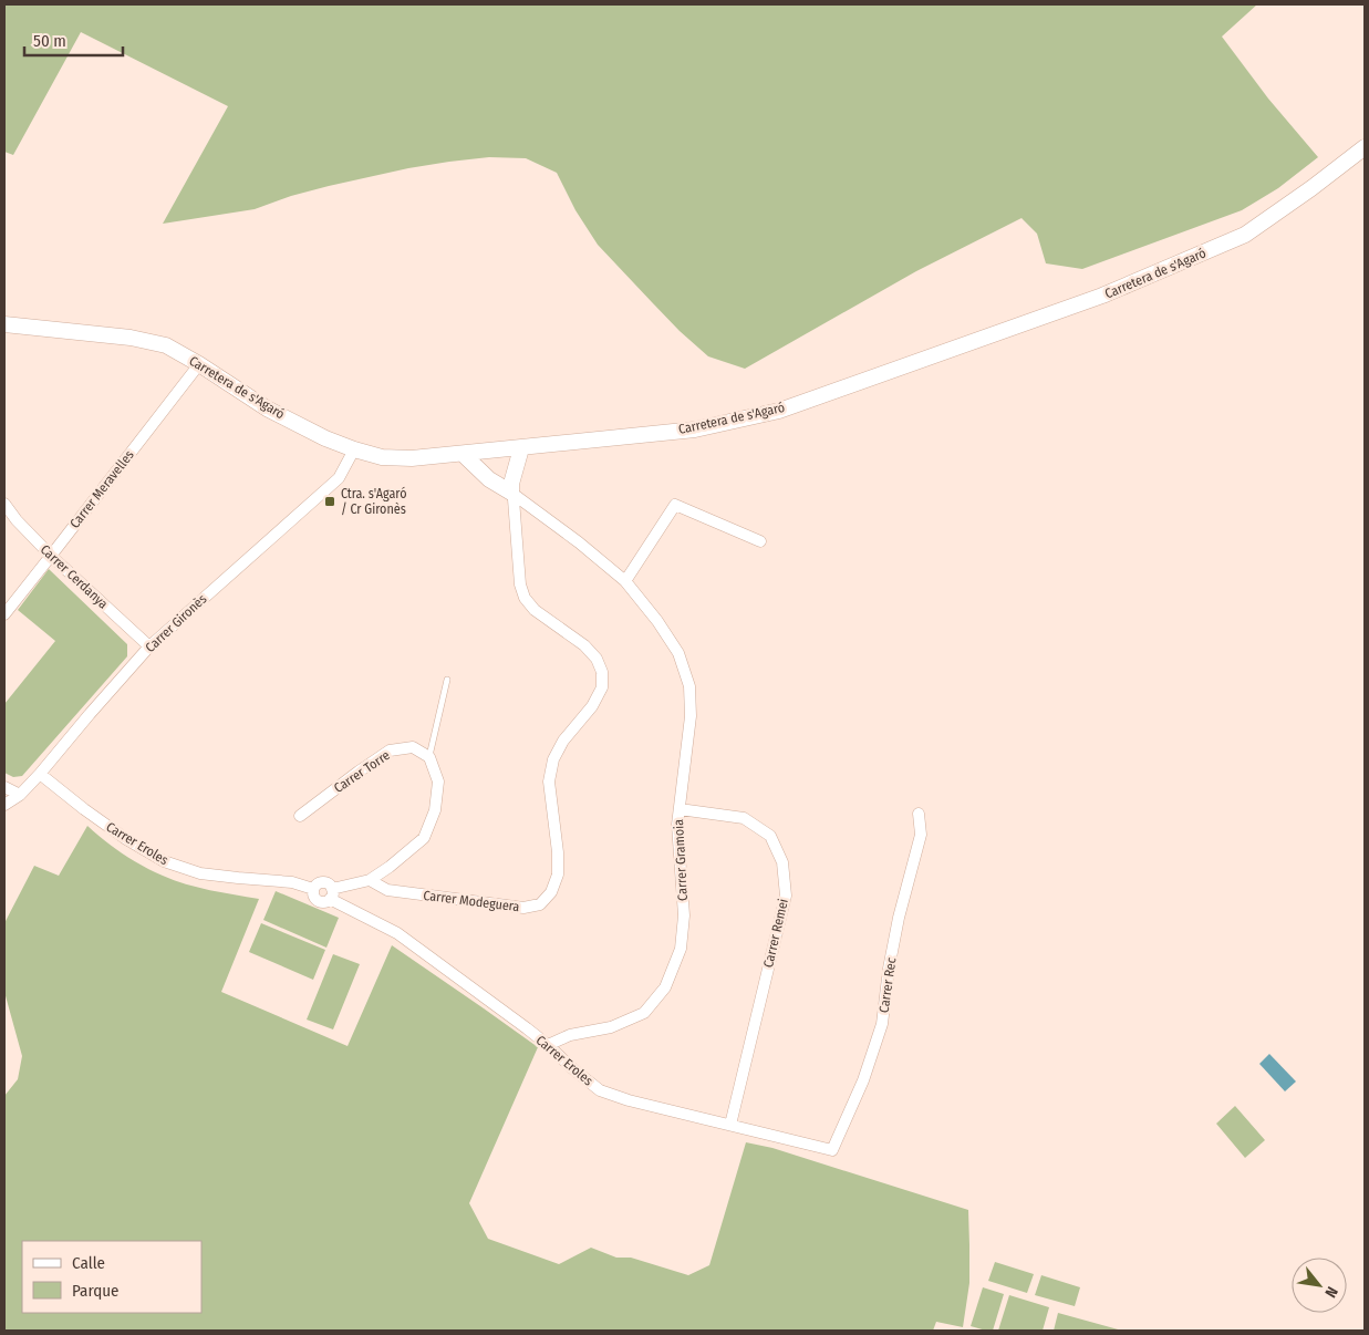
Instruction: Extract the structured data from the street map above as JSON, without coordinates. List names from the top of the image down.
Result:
{
  "streets": {
    "street": [
      "Carretera de s'Agaró",
      "Carrer Meravelles",
      "Carrer Cerdanya",
      "Carrer Gironès",
      "Carrer Torre",
      "Carrer Eroles",
      "Carrer Gramoia",
      "Carrer Modeguera",
      "Carrer Remei",
      "Carrer Rec"
    ]
  },
  "crossings": [
    ["Carretera de s'Agaró", "Carrer Meravelles"],
    ["Carretera de s'Agaró", "Carrer Gironès"],
    ["Carrer Meravelles", "Carrer Cerdanya"],
    ["Carrer Cerdanya", "Carrer Gironès"],
    ["Carrer Gironès", "Carrer Eroles"],
    ["Carrer Eroles", "Carrer Gramoia"],
    ["Carrer Eroles", "Carrer Remei"],
    ["Carrer Eroles", "Carrer Rec"],
    ["Carrer Gramoia", "Carrer Modeguera"],
    ["Carrer Gramoia", "Carrer Remei"]
  ],
  "places": {
    "transit": ["Ctra. s'Agaró / Cr Gironès"]
  },
  "legend": ["Calle", "Parque"],
  "scale_bar": "50 m",
  "north": "bottom right"
}
